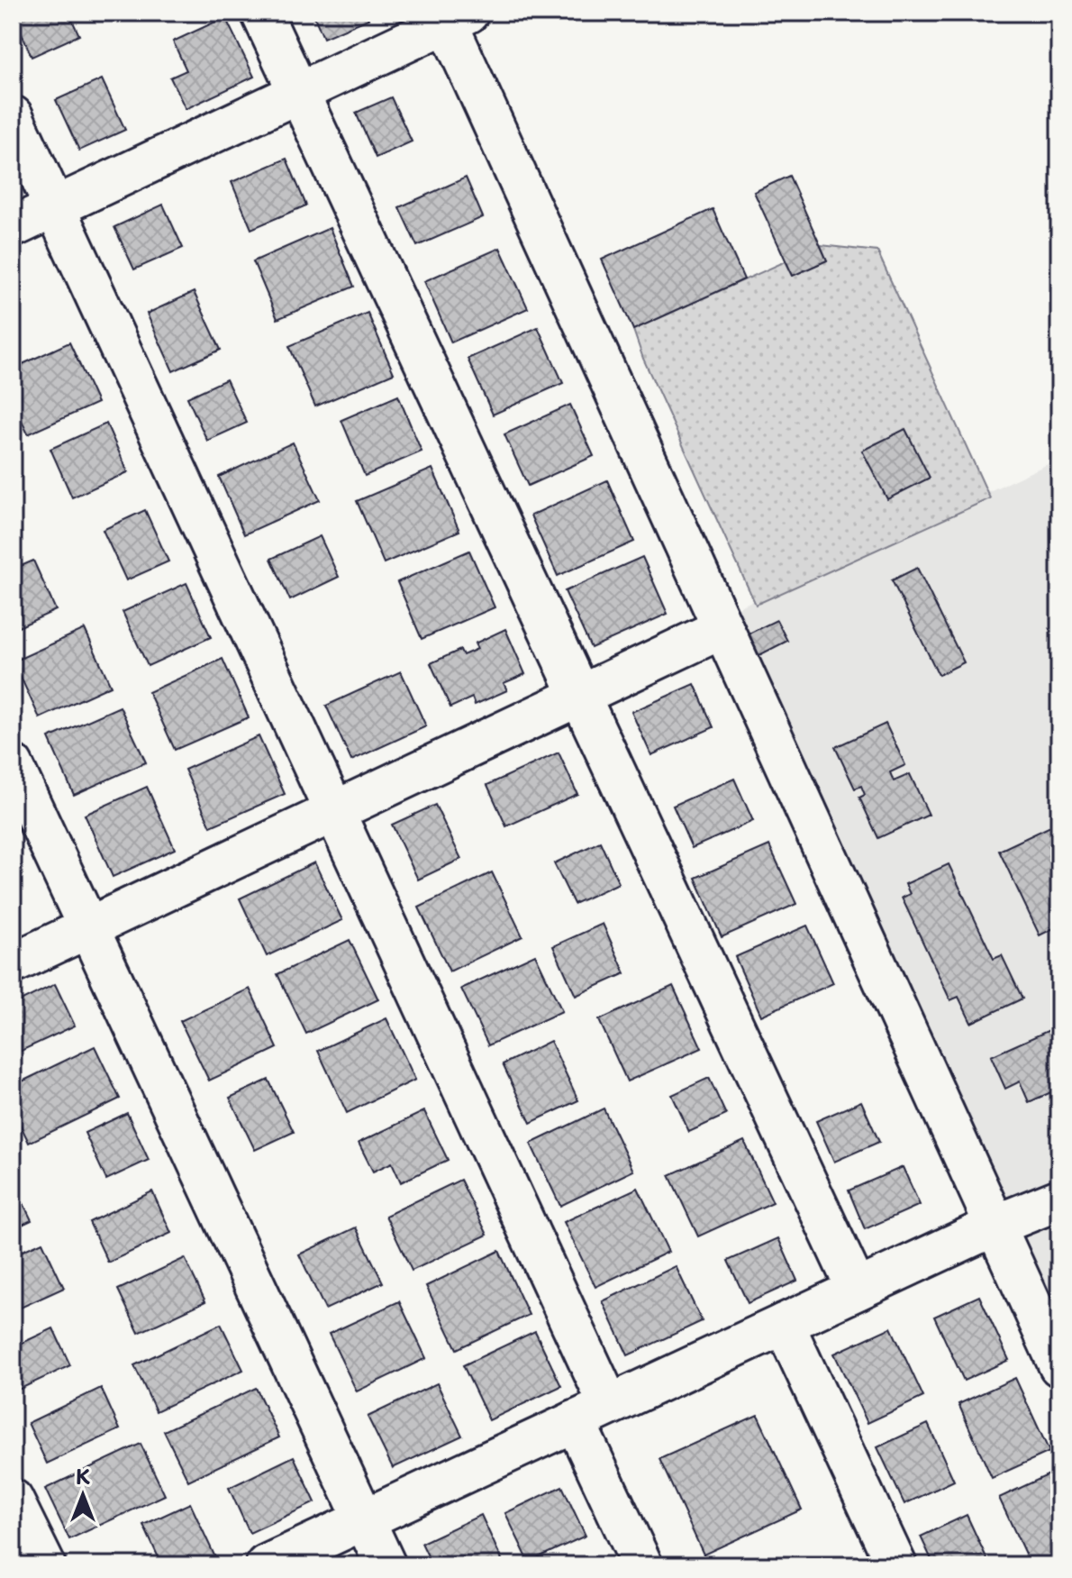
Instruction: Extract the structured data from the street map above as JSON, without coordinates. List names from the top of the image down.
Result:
{
  "north": "top"
}
